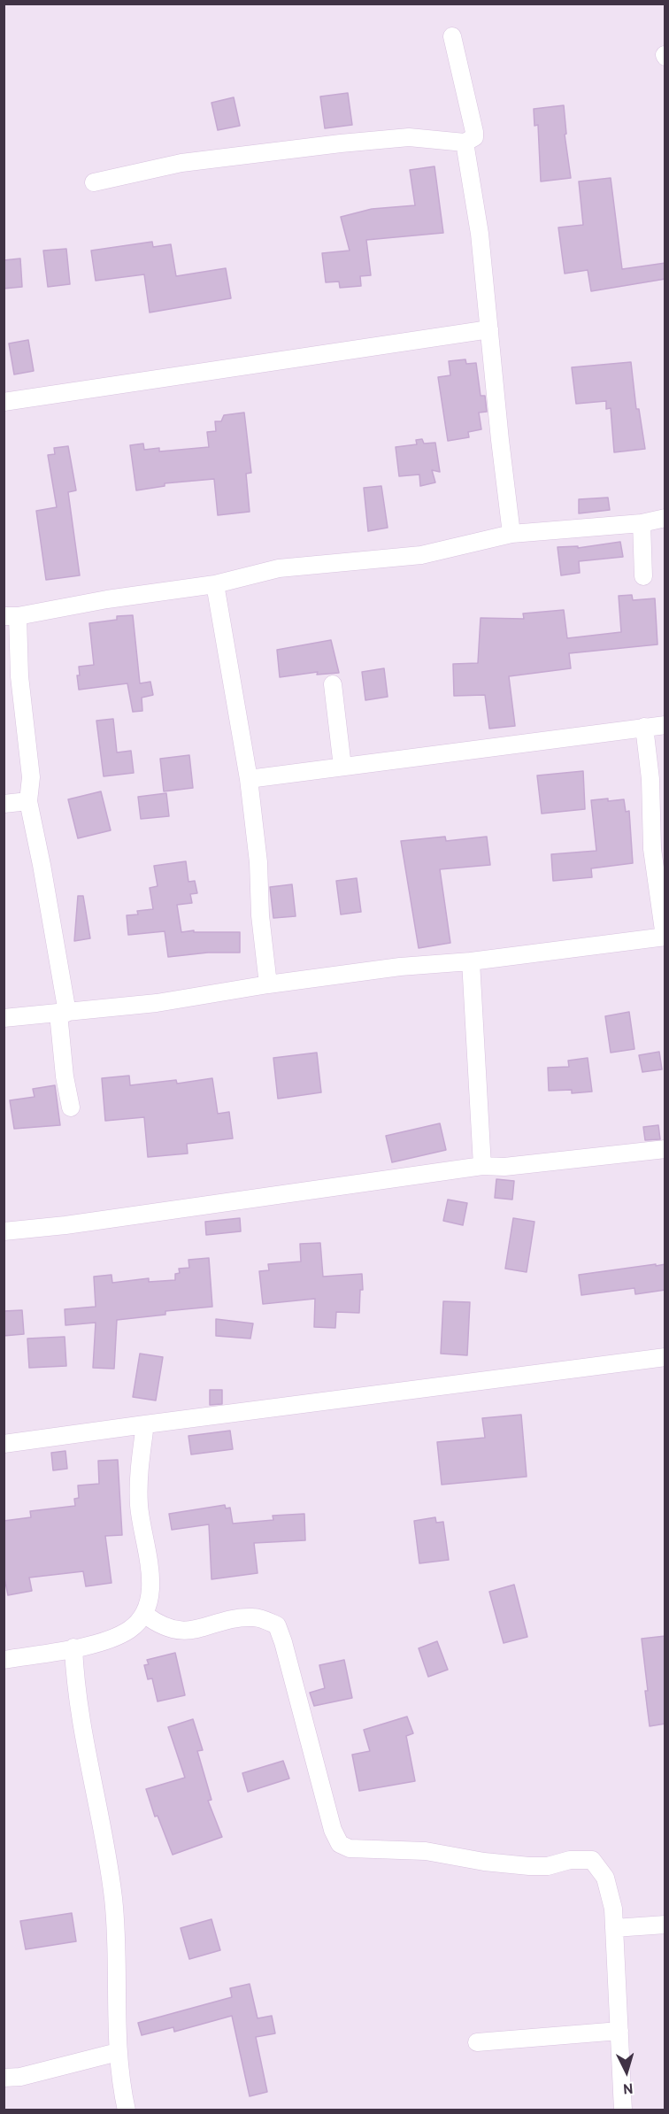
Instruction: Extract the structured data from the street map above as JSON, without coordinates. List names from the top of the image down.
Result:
{
  "north": "bottom"
}
